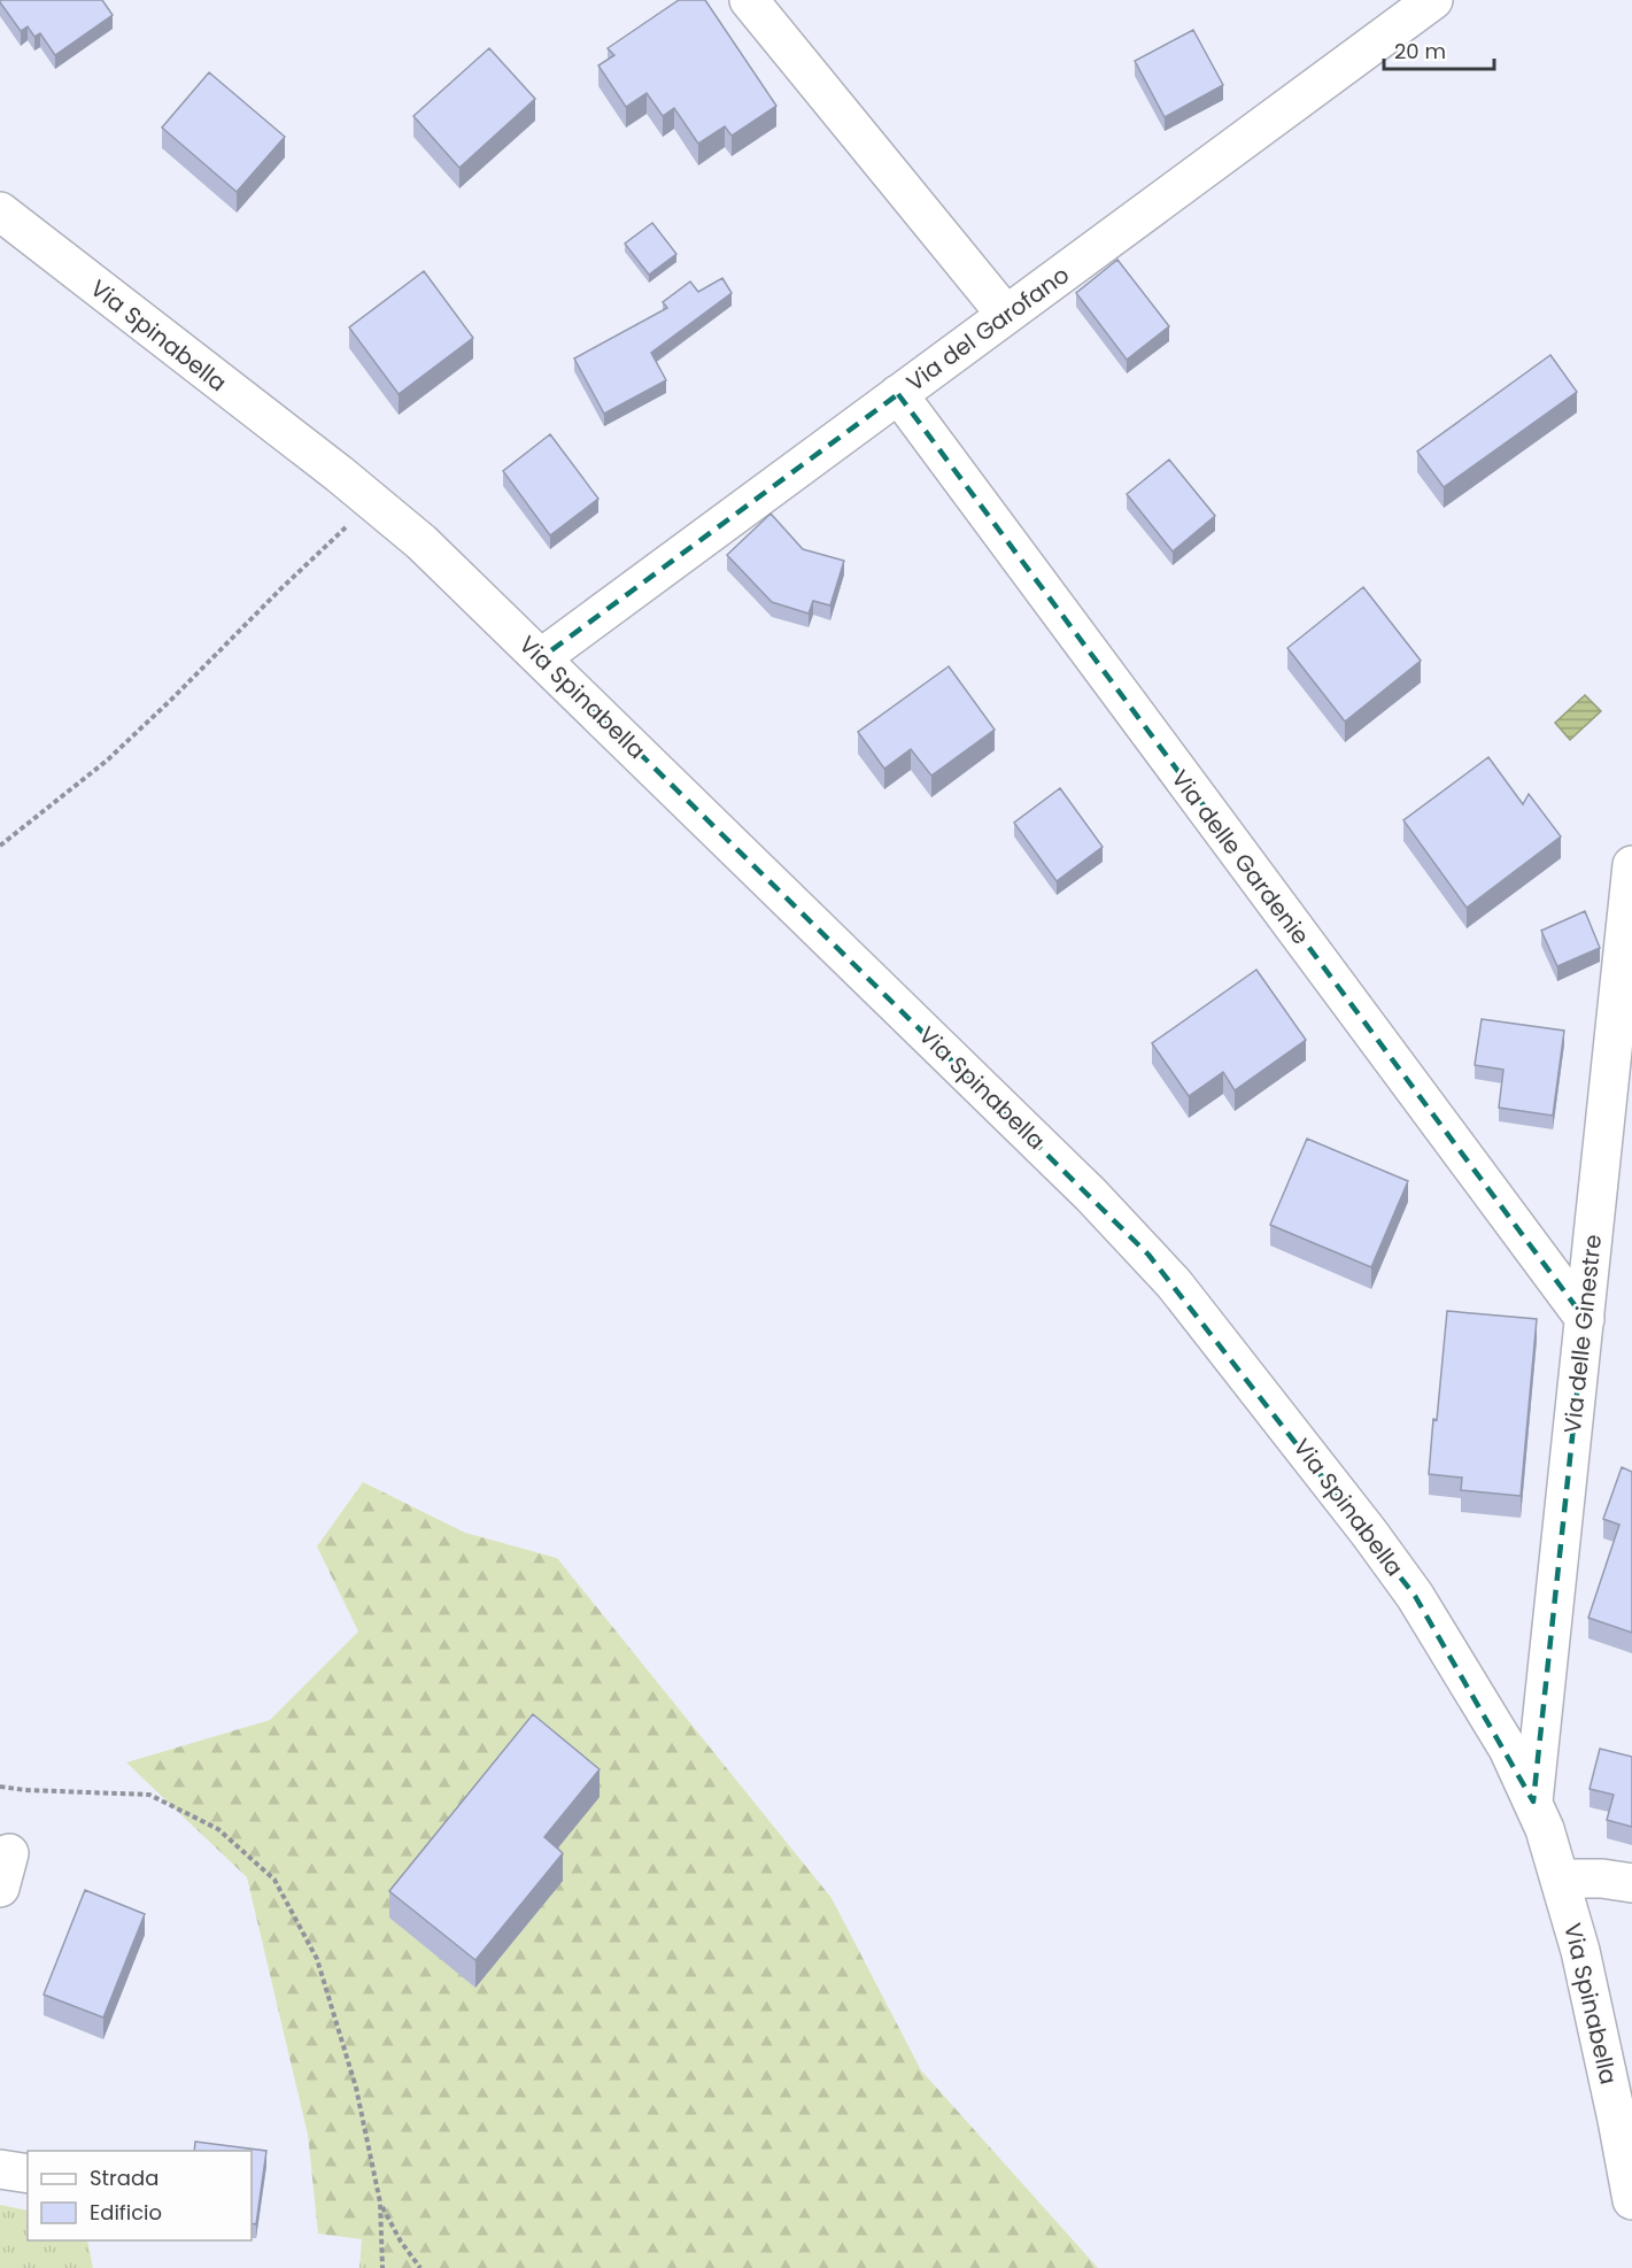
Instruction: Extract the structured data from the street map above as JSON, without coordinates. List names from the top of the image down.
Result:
{
  "streets": {
    "street": [
      "Via del Garofano",
      "Via Spinabella",
      "Via delle Gardenie",
      "Via delle Ginestre"
    ]
  },
  "crossings": [
    ["Via del Garofano", "Via Spinabella"],
    ["Via del Garofano", "Via delle Gardenie"],
    ["Via Spinabella", "Via delle Ginestre"],
    ["Via delle Gardenie", "Via delle Ginestre"]
  ],
  "legend": ["Strada", "Edificio"],
  "scale_bar": "20 m"
}
